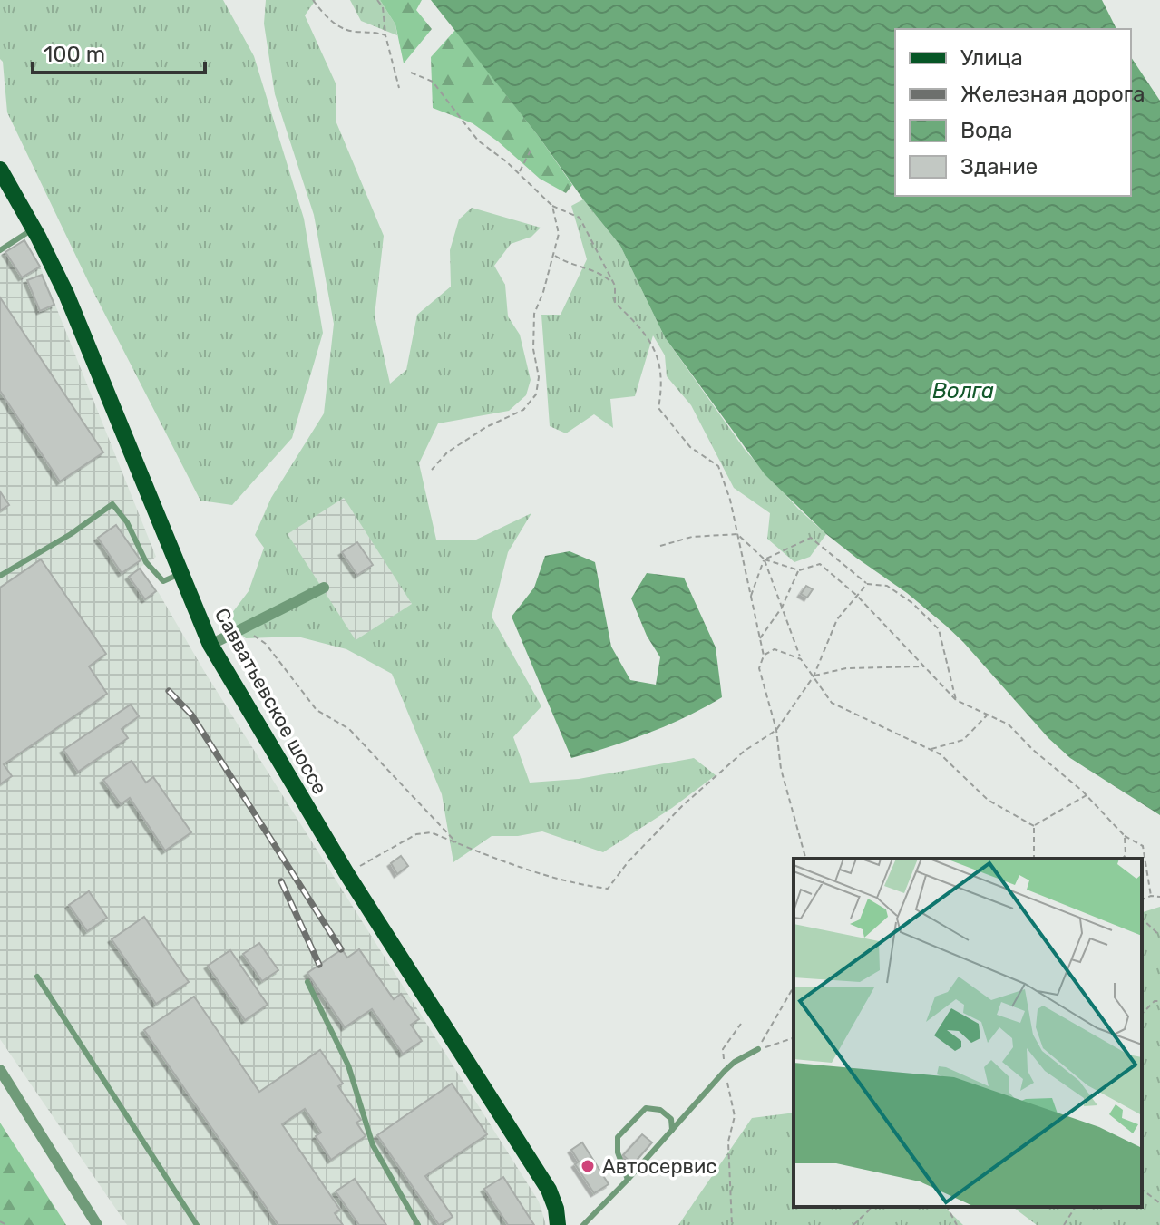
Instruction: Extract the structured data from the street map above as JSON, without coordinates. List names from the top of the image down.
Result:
{
  "streets": {
    "main road": ["Савватьевское шоссе"]
  },
  "water": ["Волга"],
  "places": ["Автосервис"],
  "legend": [
    "Улица",
    "Железная дорога",
    "Вода",
    "Здание"
  ],
  "scale_bar": "100 m"
}
